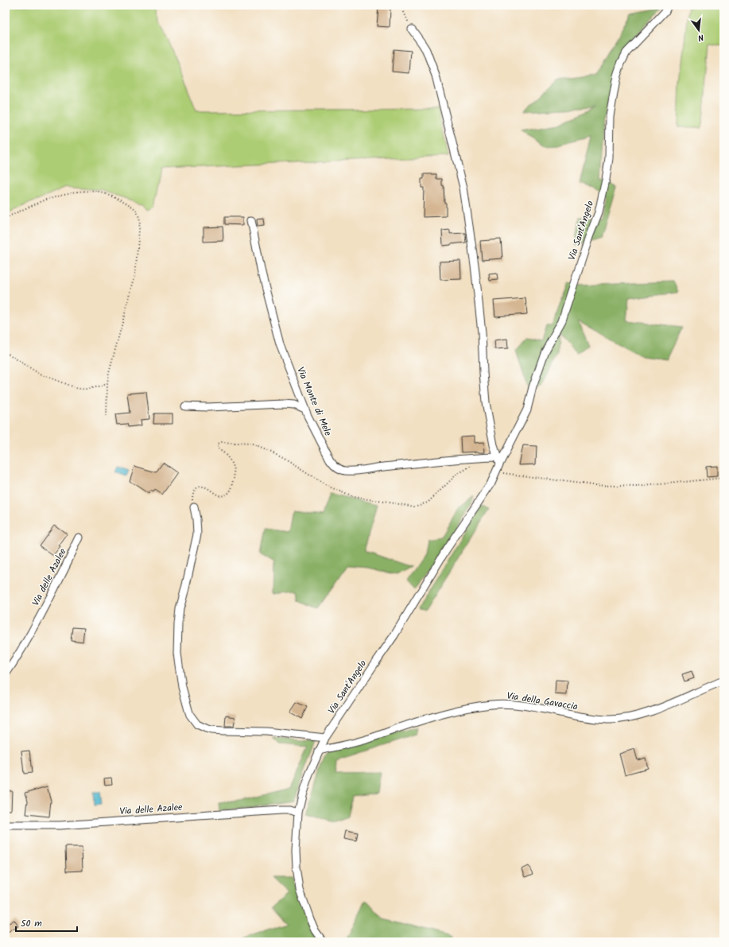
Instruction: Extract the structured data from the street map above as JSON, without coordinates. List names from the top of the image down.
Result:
{
  "streets": {
    "street": [
      "Via Sant'Angelo",
      "Via Monte di Mele",
      "Via delle Azalee",
      "Via della Gavaccia"
    ]
  },
  "crossings": [
    ["Via Sant'Angelo", "Via Monte di Mele"],
    ["Via Sant'Angelo", "Via delle Azalee"],
    ["Via Sant'Angelo", "Via della Gavaccia"]
  ],
  "scale_bar": "50 m",
  "north": "bottom"
}
